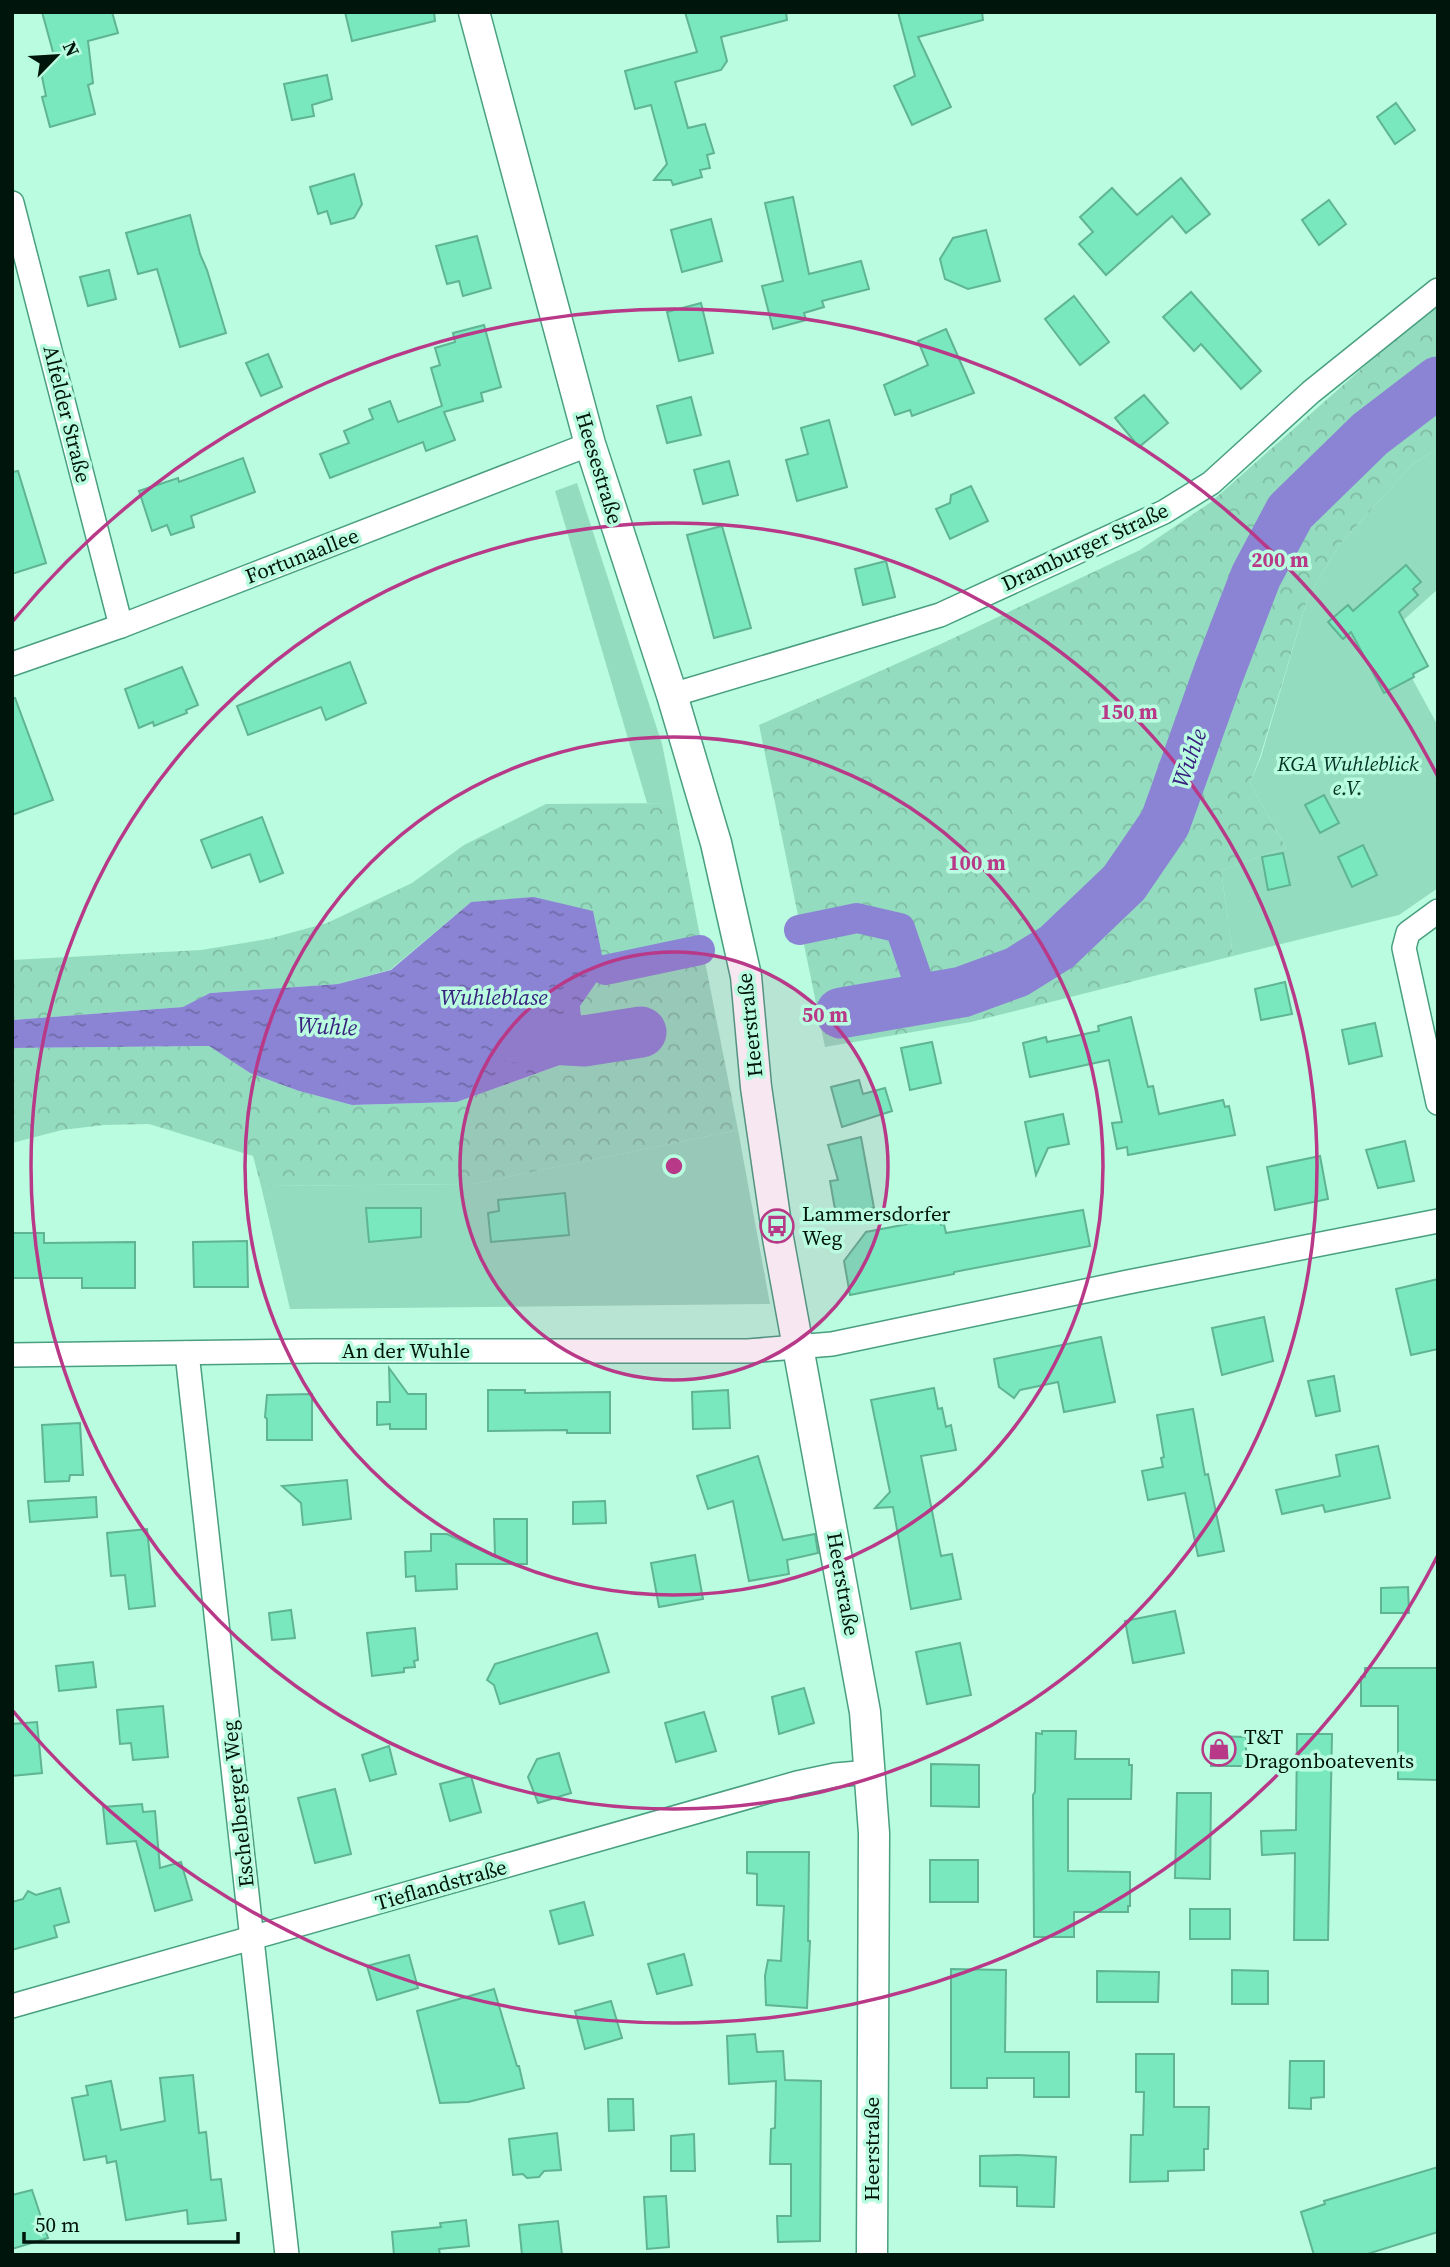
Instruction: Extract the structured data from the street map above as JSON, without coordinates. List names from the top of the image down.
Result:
{
  "streets": {
    "street": [
      "Alfelder Straße",
      "Heesestraße",
      "Dramburger Straße",
      "Fortunaallee",
      "Heerstraße",
      "An der Wuhle",
      "Eschelberger Weg",
      "Tieflandstraße"
    ]
  },
  "crossings": [
    ["Alfelder Straße", "Fortunaallee"],
    ["Heesestraße", "Dramburger Straße"],
    ["Heesestraße", "Fortunaallee"],
    ["Heesestraße", "Heerstraße"],
    ["Heerstraße", "An der Wuhle"],
    ["Heerstraße", "Tieflandstraße"],
    ["An der Wuhle", "Eschelberger Weg"],
    ["Eschelberger Weg", "Tieflandstraße"]
  ],
  "water": ["Wuhle", "Wuhleblase"],
  "parks": ["KGA Wuhleblick e.V."],
  "places": {
    "bus stop": ["Lammersdorfer Weg"],
    "shop": ["T&T Dragonboatevents"]
  },
  "scale_bar": "50 m",
  "north": "top right",
  "rings": [
    "200 m",
    "150 m",
    "100 m",
    "50 m"
  ]
}
